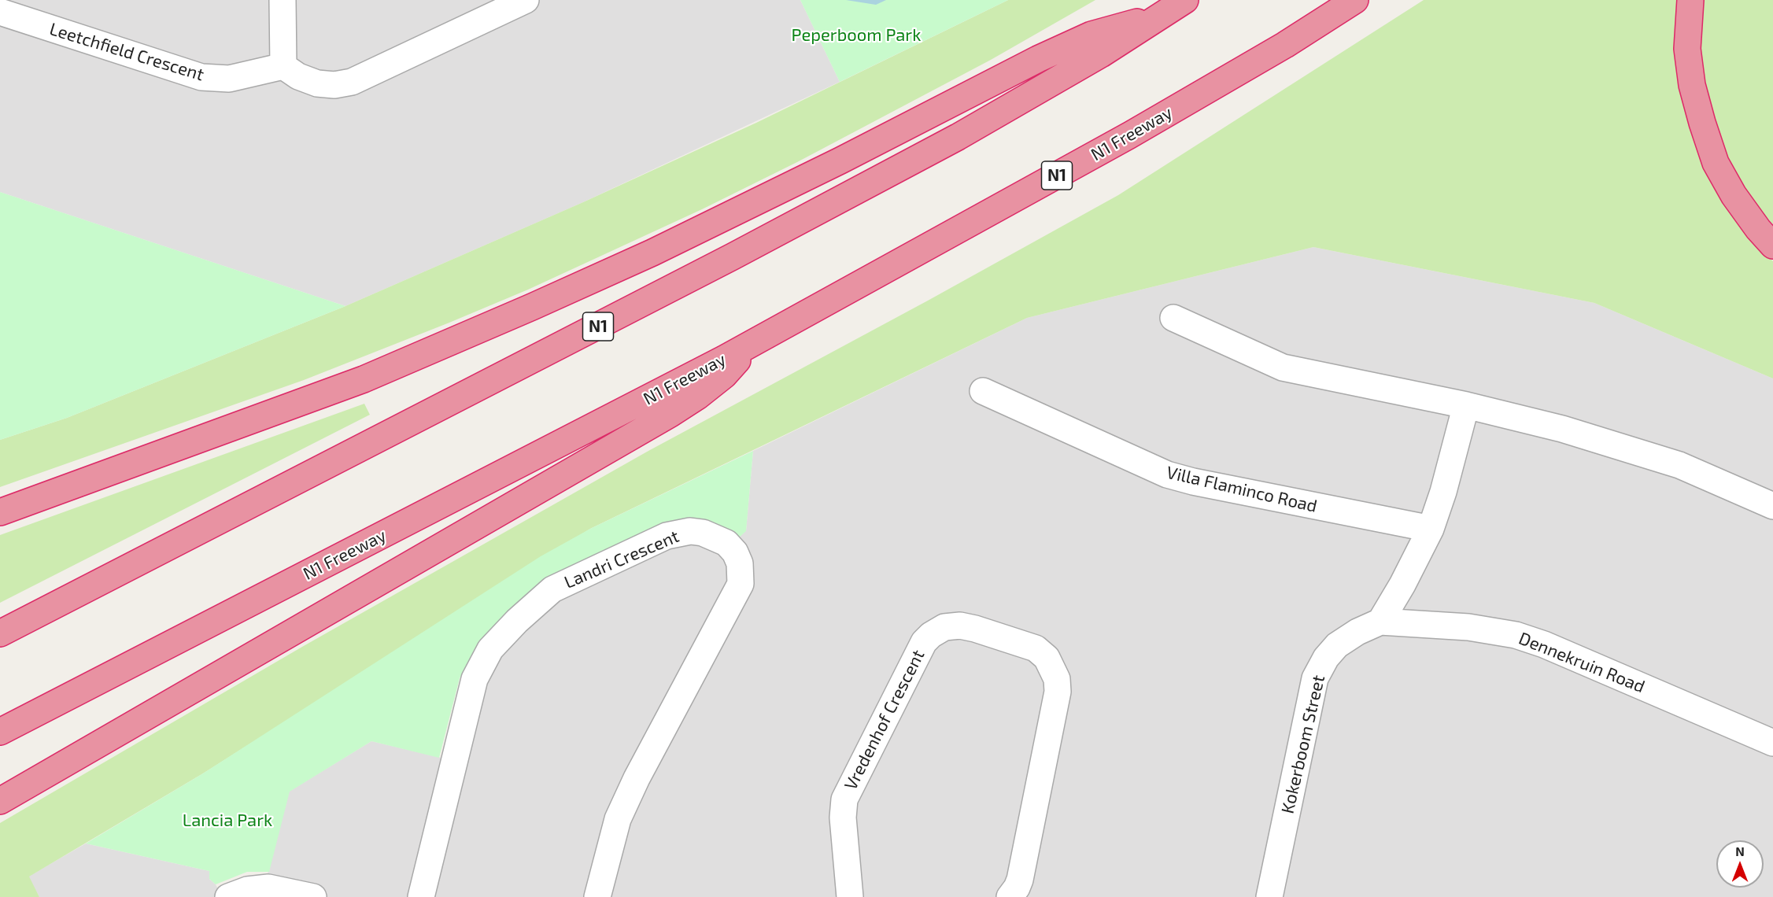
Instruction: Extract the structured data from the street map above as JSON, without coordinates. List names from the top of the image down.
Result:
{
  "streets": {
    "highway": ["N1 Freeway", "N1"],
    "street": [
      "Leetchfield Crescent",
      "Villa Flaminco Road",
      "Landri Crescent",
      "Dennekruin Road",
      "Vredenhof Crescent",
      "Kokerboom Street"
    ]
  },
  "crossings": [
    ["Dennekruin Road", "Kokerboom Street"]
  ],
  "parks": ["Peperboom Park", "Lancia Park"],
  "north": "top"
}
